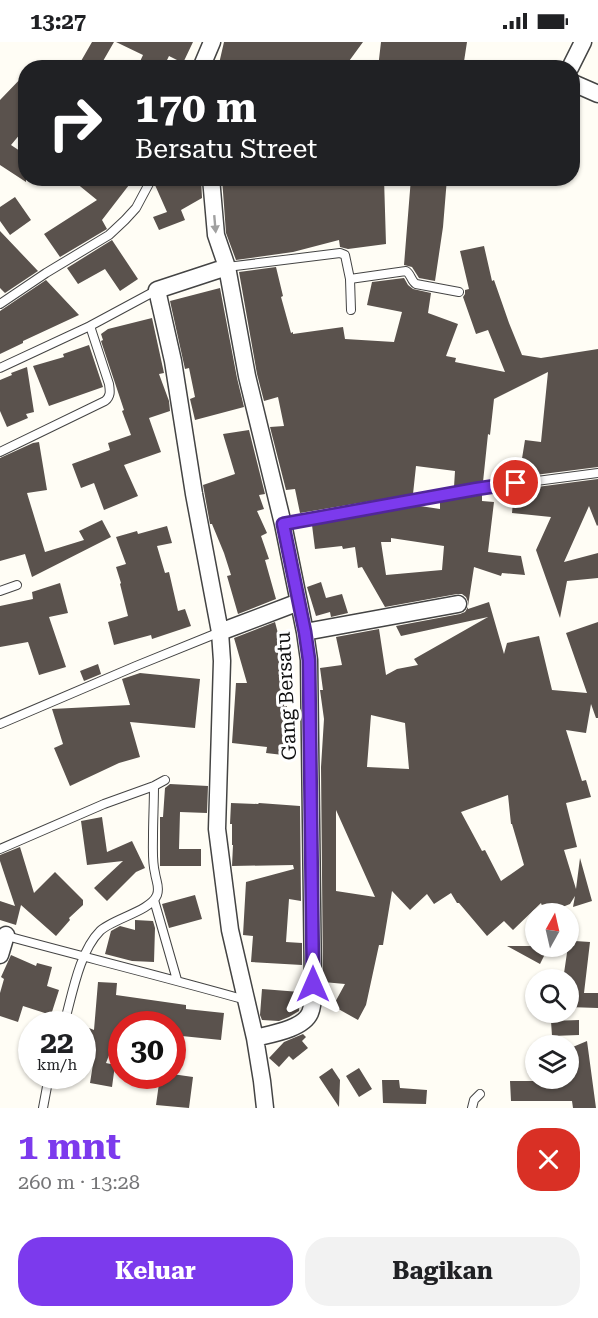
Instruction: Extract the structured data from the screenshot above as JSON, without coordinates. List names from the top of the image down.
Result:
{
  "streets": {
    "street": ["Gang Bersatu"]
  },
  "north": "top",
  "page": {
    "status": "13:27",
    "turn": ["170 m", "Bersatu Street"],
    "speed": "22 km/h",
    "limit": "30",
    "heading": ["1 mnt", "260 m · 13:28"],
    "buttons": ["Keluar", "Bagikan"]
  }
}
